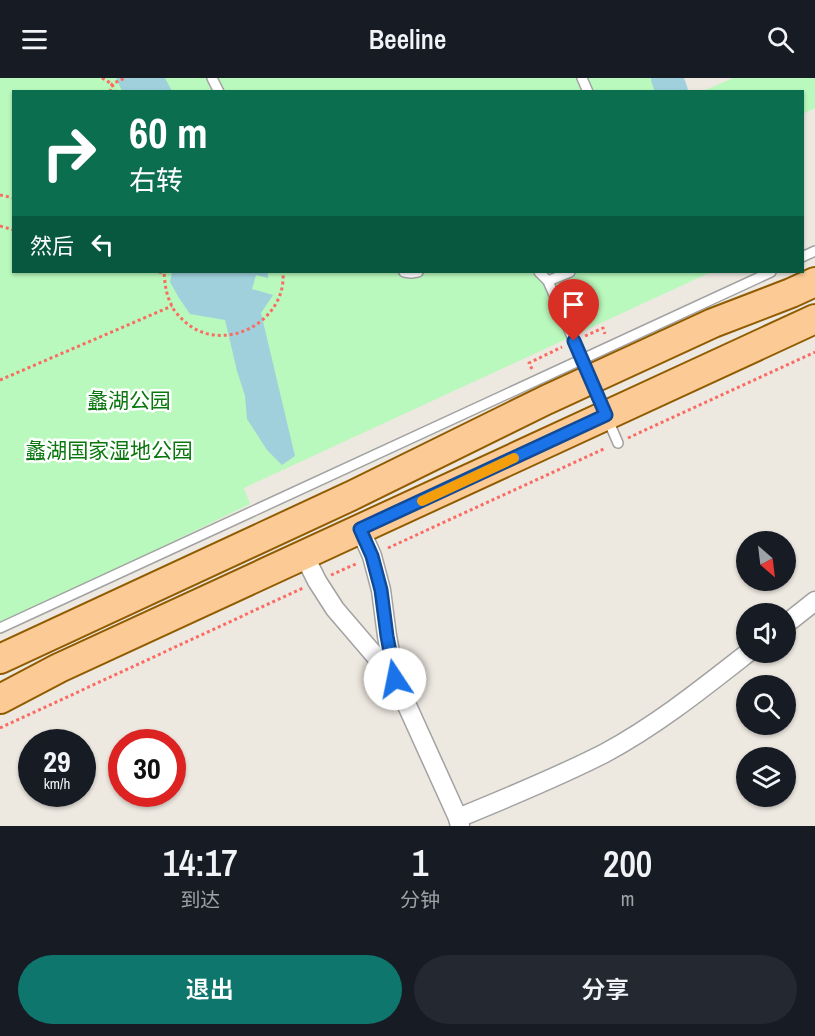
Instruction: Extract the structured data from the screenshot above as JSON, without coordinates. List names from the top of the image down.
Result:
{
  "parks": ["蠡湖公园", "蠡湖国家湿地公园"],
  "north": "bottom right",
  "page": {
    "header": "Beeline",
    "turn": ["60 m", "右转"],
    "then": "然后",
    "speed": "29 km/h",
    "limit": "30",
    "eta": [
      "14:17",
      "到达",
      "1",
      "分钟",
      "200",
      "m"
    ],
    "buttons": ["退出", "分享"]
  }
}
